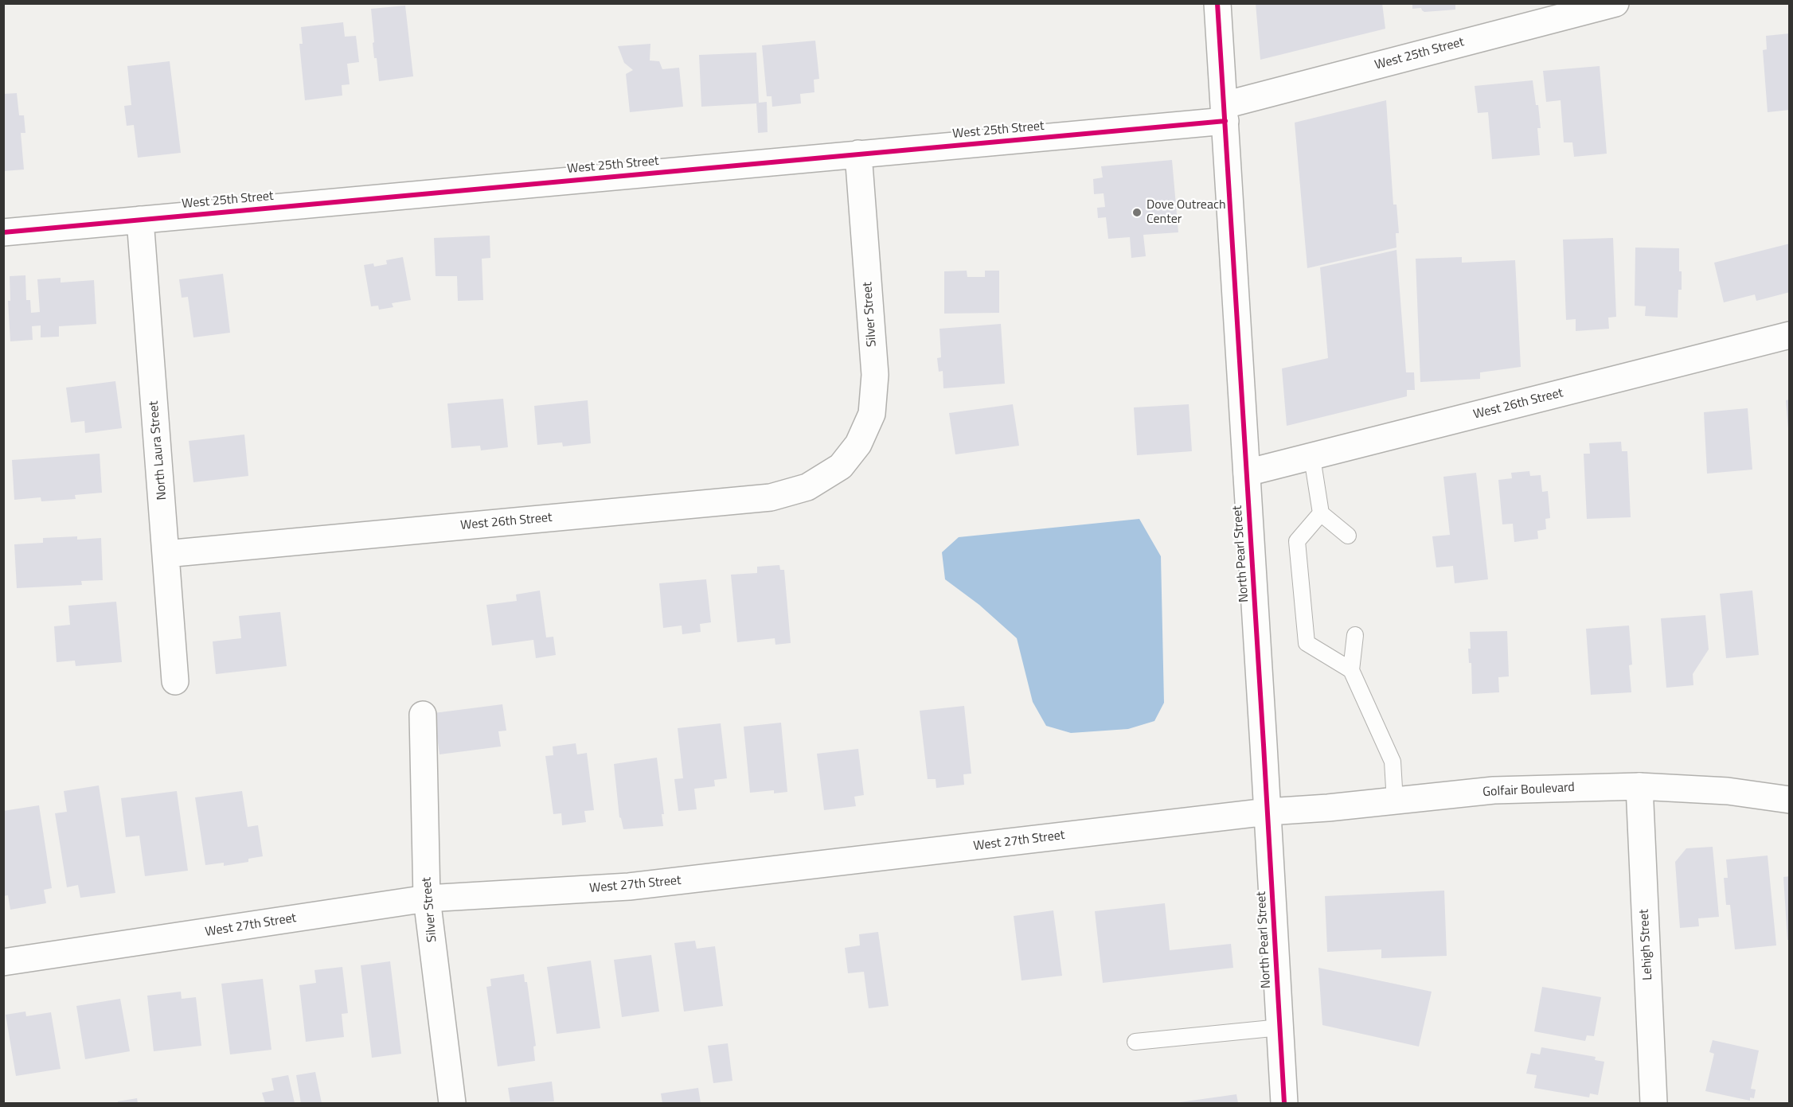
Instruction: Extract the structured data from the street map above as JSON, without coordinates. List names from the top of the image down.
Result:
{
  "streets": {
    "street": [
      "West 25th Street",
      "Silver Street",
      "West 26th Street",
      "North Laura Street",
      "North Pearl Street",
      "Golfair Boulevard",
      "West 27th Street",
      "Lehigh Street"
    ]
  },
  "crossings": [
    ["West 25th Street", "Silver Street"],
    ["West 25th Street", "North Laura Street"],
    ["West 25th Street", "North Pearl Street"],
    ["Silver Street", "West 26th Street"],
    ["Silver Street", "West 27th Street"],
    ["West 26th Street", "North Laura Street"],
    ["West 26th Street", "North Pearl Street"],
    ["North Pearl Street", "Golfair Boulevard"],
    ["North Pearl Street", "West 27th Street"],
    ["Golfair Boulevard", "West 27th Street"],
    ["Golfair Boulevard", "Lehigh Street"]
  ],
  "places": ["Dove Outreach Center"]
}
